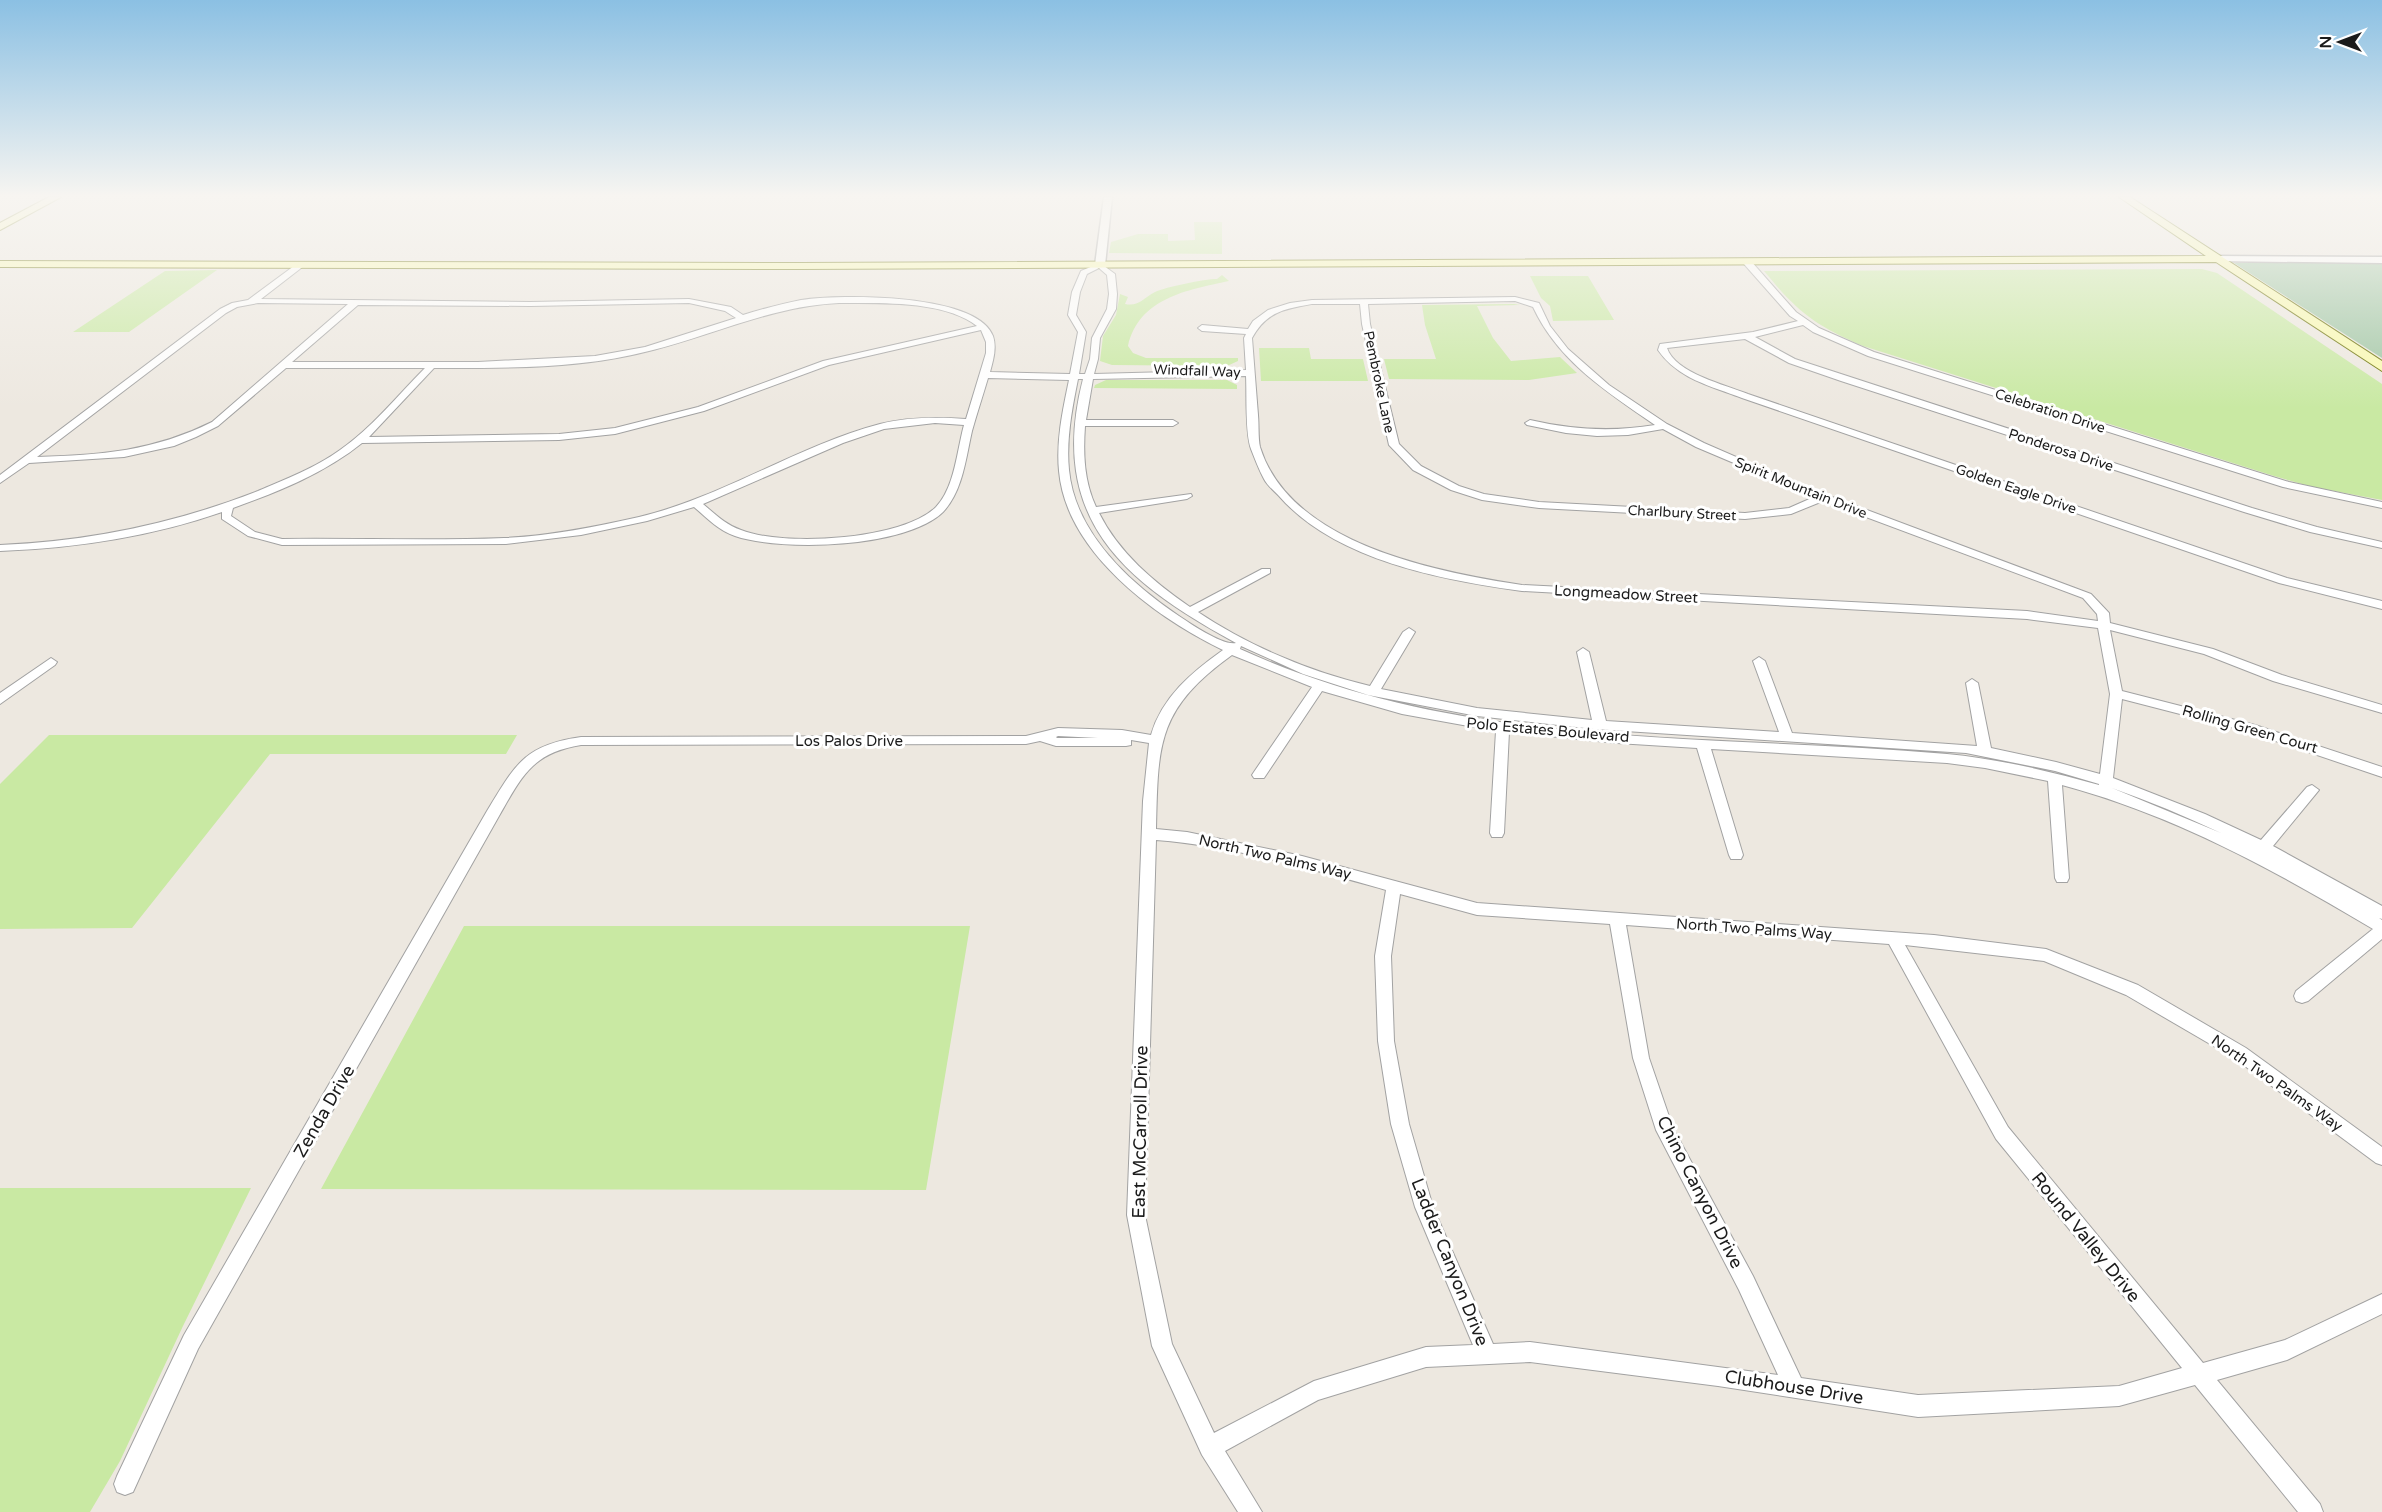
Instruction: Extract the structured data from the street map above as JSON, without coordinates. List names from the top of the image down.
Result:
{
  "streets": {
    "street": [
      "Windfall Way",
      "Pembroke Lane",
      "Celebration Drive",
      "Ponderosa Drive",
      "Spirit Mountain Drive",
      "Golden Eagle Drive",
      "Charlbury Street",
      "Longmeadow Street",
      "Rolling Green Court",
      "Polo Estates Boulevard",
      "Los Palos Drive",
      "North Two Palms Way",
      "Zenda Drive",
      "East McCarroll Drive",
      "Chino Canyon Drive",
      "Round Valley Drive",
      "Ladder Canyon Drive",
      "Clubhouse Drive"
    ]
  },
  "crossings": [
    ["Windfall Way", "Longmeadow Street"],
    ["Windfall Way", "Polo Estates Boulevard"],
    ["Pembroke Lane", "Spirit Mountain Drive"],
    ["Pembroke Lane", "Charlbury Street"],
    ["Ponderosa Drive", "Golden Eagle Drive"],
    ["Spirit Mountain Drive", "Charlbury Street"],
    ["Spirit Mountain Drive", "Longmeadow Street"],
    ["Los Palos Drive", "Zenda Drive"],
    ["North Two Palms Way", "East McCarroll Drive"],
    ["North Two Palms Way", "Chino Canyon Drive"],
    ["North Two Palms Way", "Round Valley Drive"],
    ["North Two Palms Way", "Ladder Canyon Drive"],
    ["East McCarroll Drive", "Clubhouse Drive"],
    ["Chino Canyon Drive", "Clubhouse Drive"],
    ["Round Valley Drive", "Clubhouse Drive"],
    ["Ladder Canyon Drive", "Clubhouse Drive"]
  ],
  "north": "left"
}
